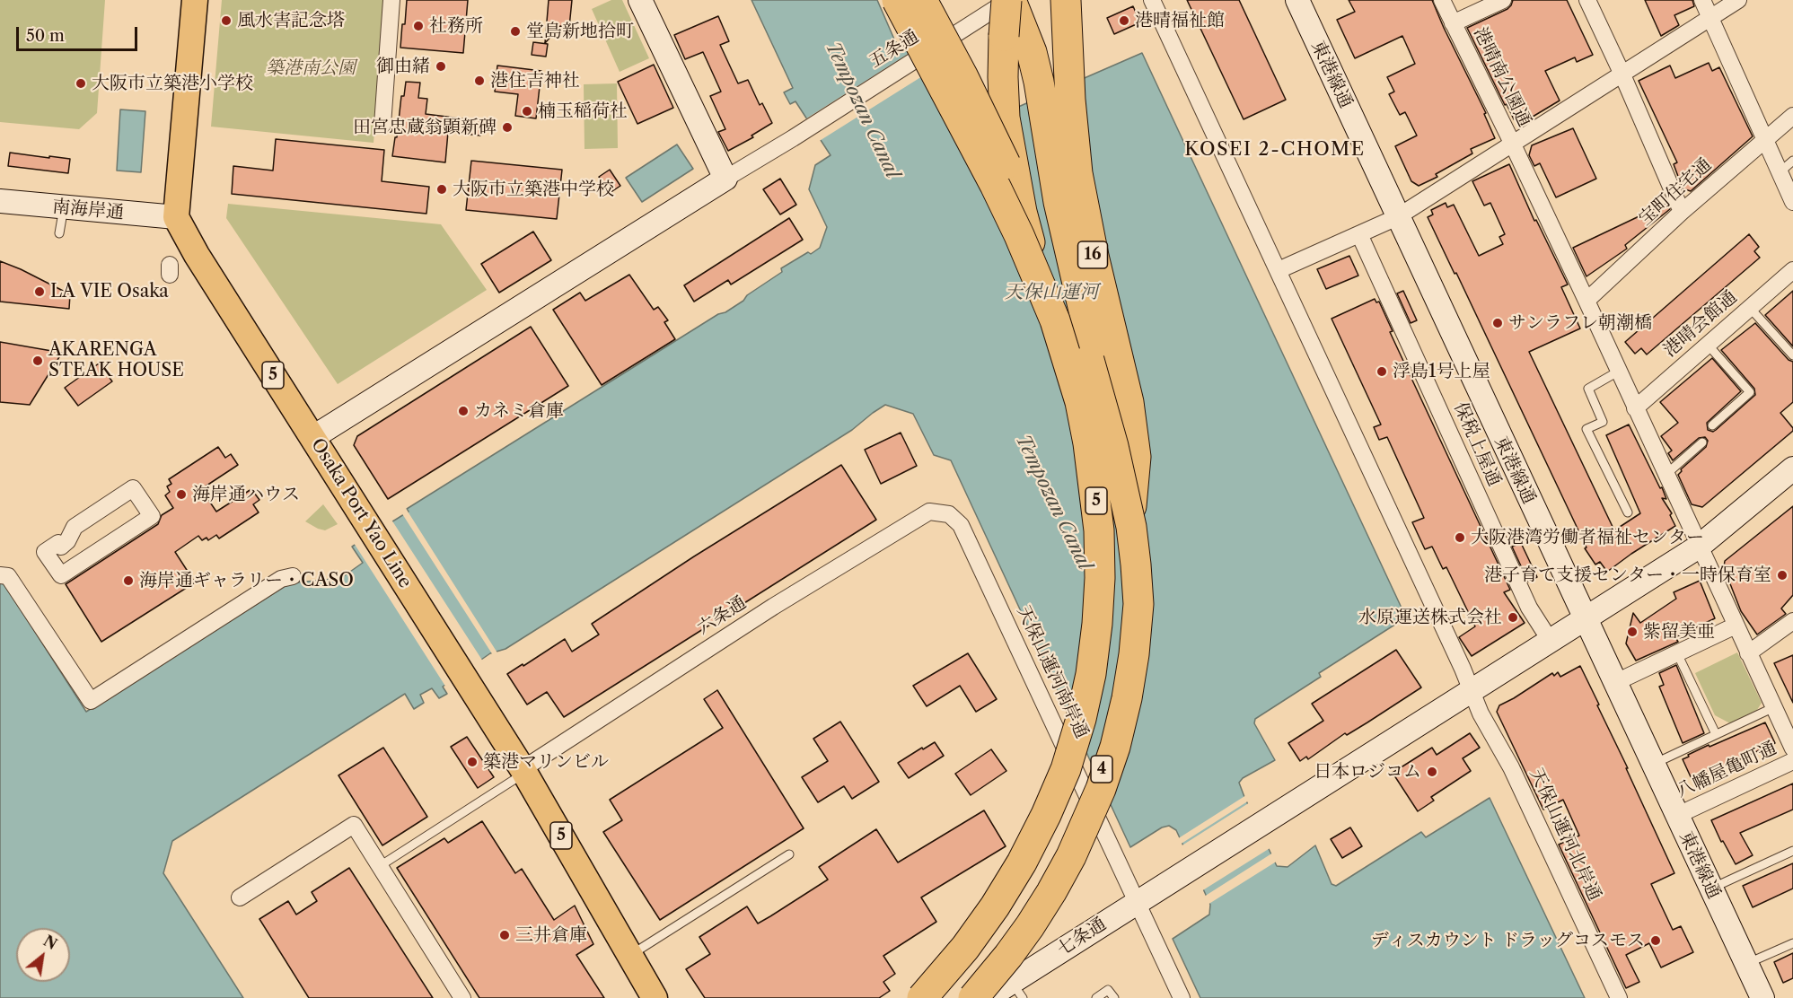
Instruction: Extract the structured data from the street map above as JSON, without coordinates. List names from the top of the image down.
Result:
{
  "streets": {
    "highway": ["16", "5", "4"],
    "main road": ["Osaka Port Yao Line"],
    "street": [
      "五条通",
      "東港線通",
      "港晴南公園通",
      "宝町住宅通",
      "南海岸通",
      "港晴会館通",
      "保税上屋通",
      "六条通",
      "天保山運河南岸通",
      "八幡屋亀町通",
      "天保山運河北岸通",
      "七条通"
    ]
  },
  "crossings": [
    ["東港線通", "八幡屋亀町通"],
    ["東港線通", "七条通"],
    ["港晴南公園通", "宝町住宅通"],
    ["港晴南公園通", "港晴会館通"],
    ["港晴南公園通", "七条通"],
    ["南海岸通", "Osaka Port Yao Line"],
    ["16", "4"],
    ["保税上屋通", "七条通"],
    ["Osaka Port Yao Line", "六条通"],
    ["六条通", "天保山運河南岸通"],
    ["天保山運河南岸通", "七条通"],
    ["天保山運河北岸通", "七条通"]
  ],
  "districts": ["KOSEI 2-CHOME"],
  "water": ["Tempozan Canal", "天保山運河"],
  "parks": ["築港南公園"],
  "places": [
    "風水害記念塔",
    "港晴福祉館",
    "社務所",
    "堂島新地拾町",
    "御由緒",
    "港住吉神社",
    "大阪市立築港小学校",
    "楠玉稲荷社",
    "田宮忠蔵翁顕新碑",
    "大阪市立築港中学校",
    "LA VIE Osaka",
    "サンラフレ朝潮橋",
    "AKARENGA STEAK HOUSE",
    "浮島1号上屋",
    "カネミ倉庫",
    "海岸通ハウス",
    "大阪港湾労働者福祉センター",
    "港子育て支援センター・一時保育室",
    "海岸通ギャラリー・CASO",
    "水原運送株式会社",
    "紫留美亜",
    "築港マリンビル",
    "日本ロジコム",
    "三井倉庫",
    "ディスカウント ドラッグコスモス"
  ],
  "scale_bar": "50 m",
  "north": "top right"
}
